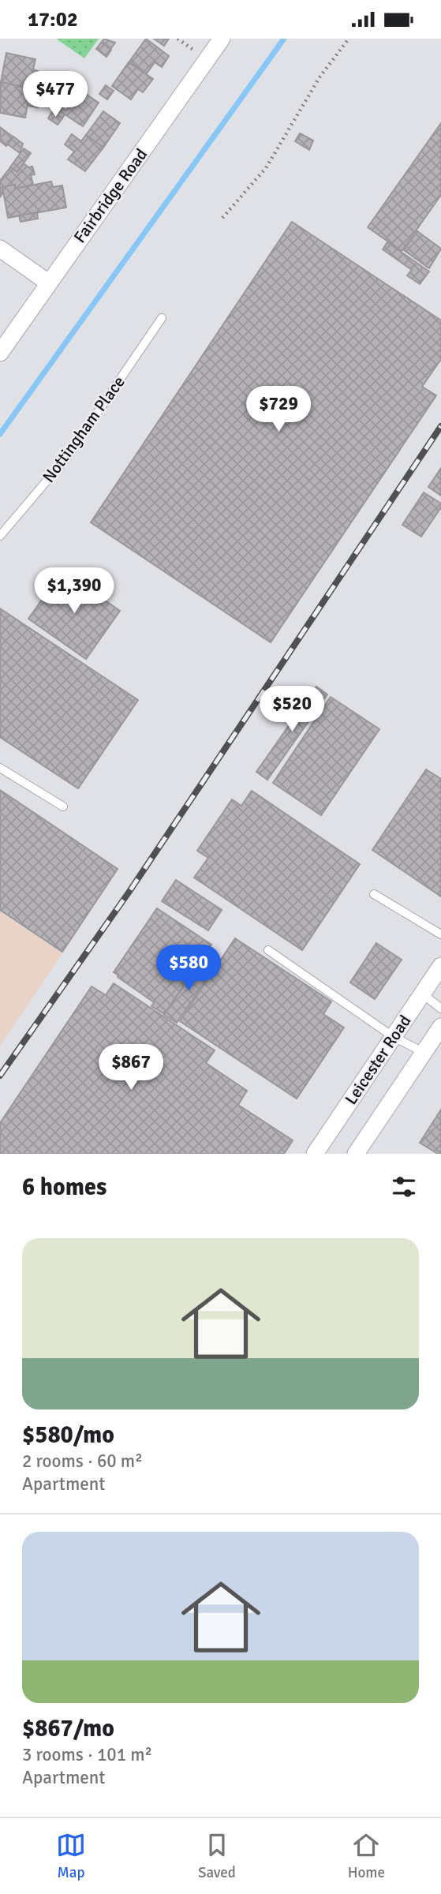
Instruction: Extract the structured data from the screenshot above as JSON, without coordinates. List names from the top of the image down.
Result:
{
  "streets": {
    "street": ["Fairbridge Road", "Leicester Road"],
    "lane": ["Nottingham Place"]
  },
  "page": {
    "status": "17:02",
    "price": [
      "$477",
      "$729",
      "$1,390",
      "$520",
      "$580",
      "$867"
    ],
    "heading": "6 homes",
    "list": [
      {
        "name": "$580/mo",
        "note": "2 rooms · 60 m² · Apartment"
      },
      {
        "name": "$867/mo",
        "note": "3 rooms · 101 m² · Apartment"
      }
    ],
    "tabs": ["Map", "Saved", "Home"]
  }
}
